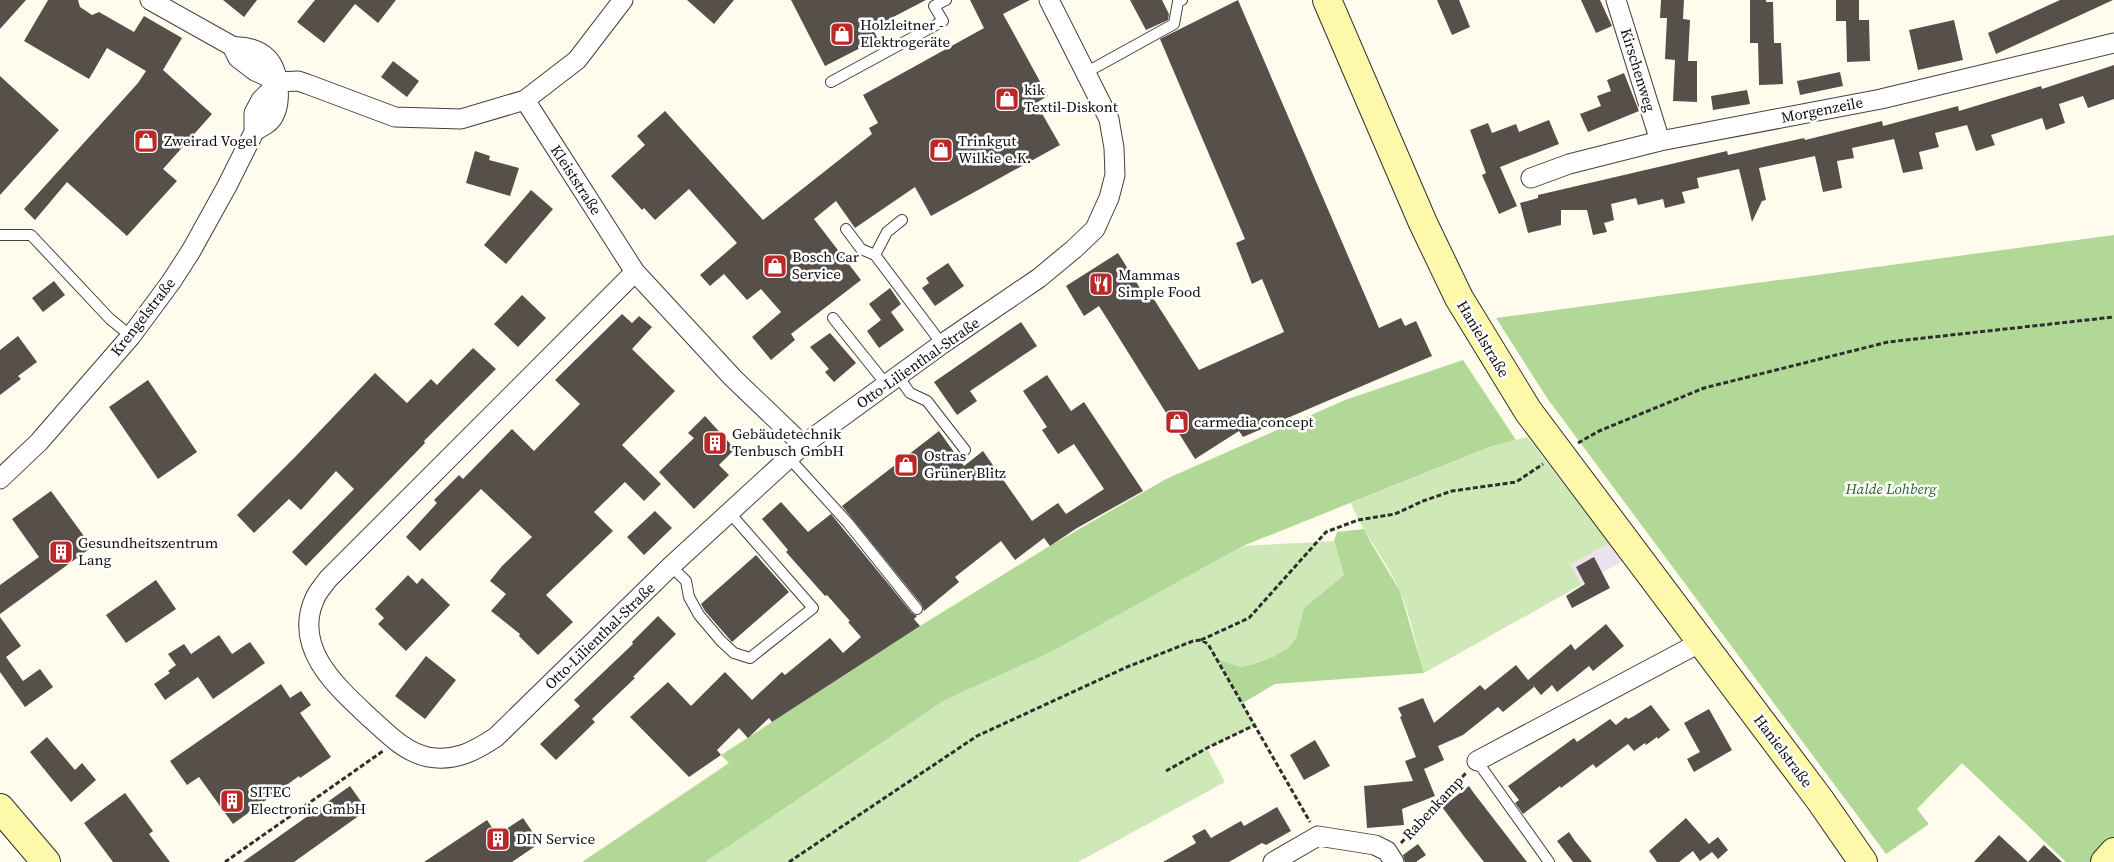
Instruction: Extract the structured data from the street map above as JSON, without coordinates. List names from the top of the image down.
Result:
{
  "streets": {
    "main road": ["Hanielstraße"],
    "street": [
      "Kirschenweg",
      "Morgenzeile",
      "Kleiststraße",
      "Krengelstraße",
      "Otto-Lilienthal-Straße"
    ],
    "path": ["Rabenkamp"]
  },
  "crossings": [
    ["Kirschenweg", "Morgenzeile"],
    ["Kleiststraße", "Otto-Lilienthal-Straße"]
  ],
  "parks": ["Halde Lohberg"],
  "places": {
    "shop": [
      "Holzleitner - Elektrogeräte",
      "kik Textil-Diskont",
      "Zweirad Vogel",
      "Trinkgut Wilkie e.K.",
      "Bosch Car Service",
      "carmedia concept",
      "Ostras Grüner Blitz"
    ],
    "restaurant": ["Mammas Simple Food"],
    "building": [
      "Gebäudetechnik Tenbusch GmbH",
      "Gesundheitszentrum Lang",
      "SITEC Electronic GmbH",
      "DIN Service"
    ]
  }
}
